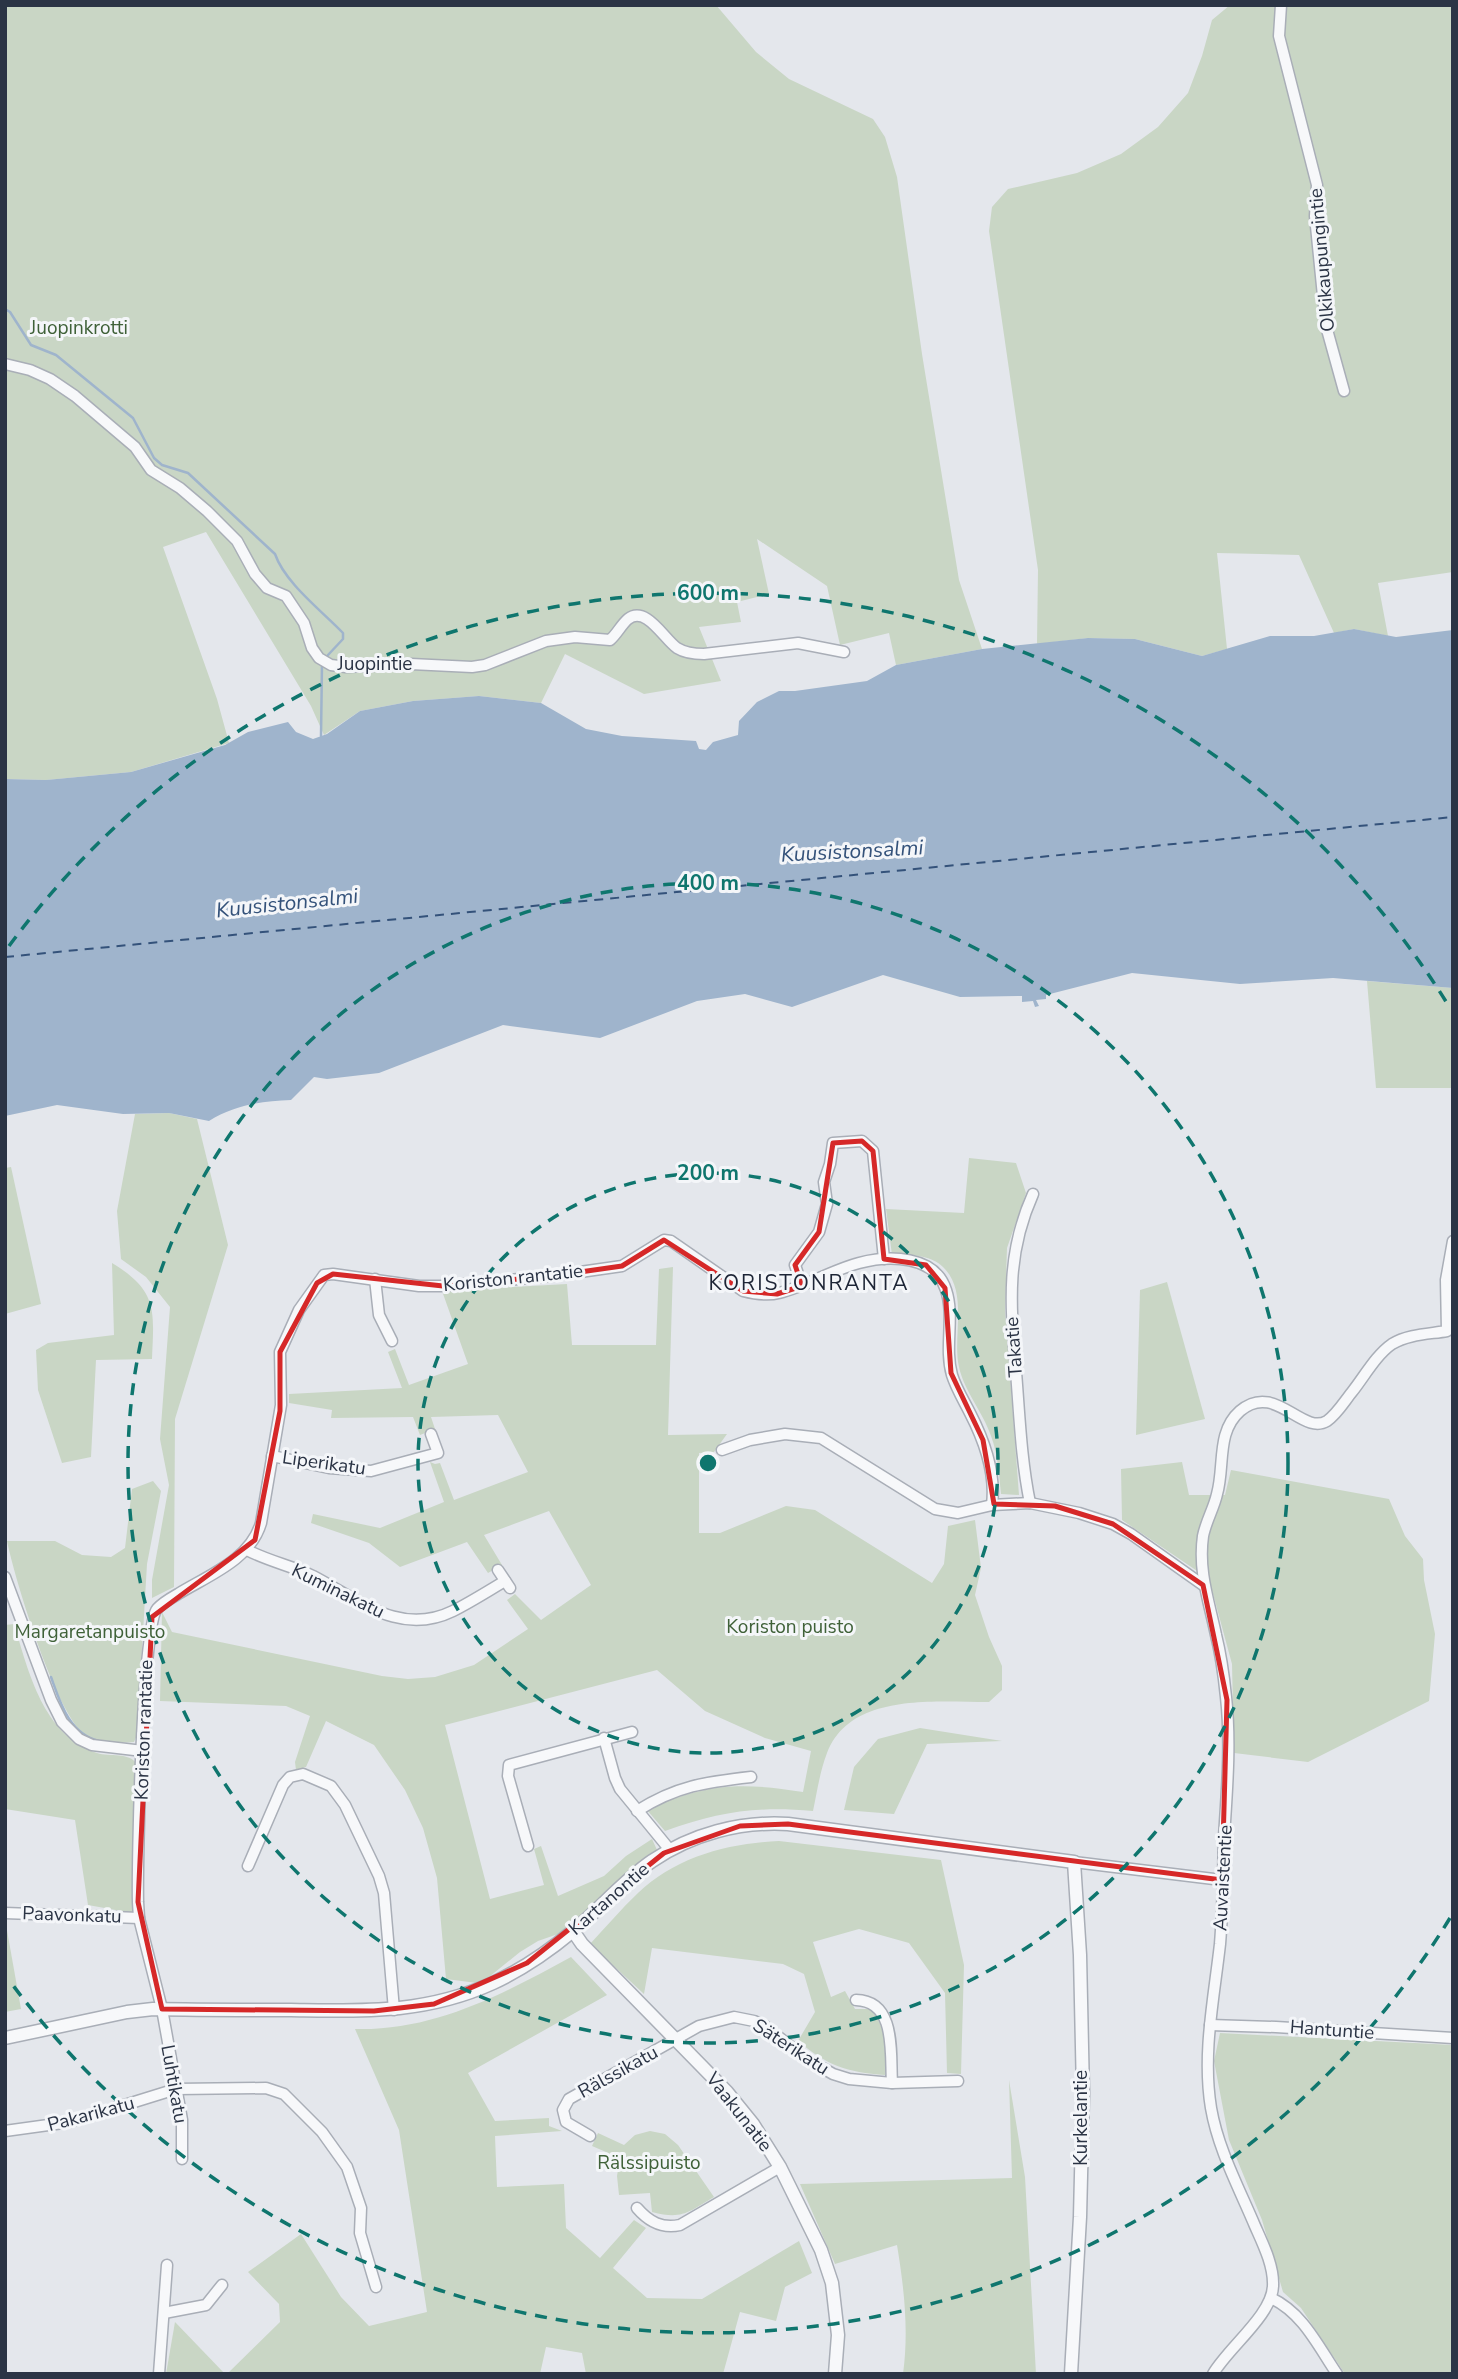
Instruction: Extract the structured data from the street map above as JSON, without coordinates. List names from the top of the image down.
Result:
{
  "streets": {
    "street": [
      "Olkikaupungintie",
      "Juopintie",
      "Koriston rantatie",
      "Takatie",
      "Liperikatu",
      "Kuminakatu",
      "Auvaistentie",
      "Kartanontie",
      "Paavonkatu",
      "Hantuntie",
      "Säterikatu",
      "Rälssikatu",
      "Luhtikatu",
      "Vaakunatie",
      "Pakarikatu",
      "Kurkelantie"
    ]
  },
  "crossings": [
    ["Koriston rantatie", "Liperikatu"],
    ["Koriston rantatie", "Kuminakatu"],
    ["Koriston rantatie", "Kartanontie"],
    ["Koriston rantatie", "Paavonkatu"],
    ["Koriston rantatie", "Luhtikatu"],
    ["Auvaistentie", "Kartanontie"],
    ["Auvaistentie", "Hantuntie"],
    ["Kartanontie", "Luhtikatu"],
    ["Kartanontie", "Vaakunatie"],
    ["Kartanontie", "Kurkelantie"],
    ["Säterikatu", "Rälssikatu"],
    ["Säterikatu", "Vaakunatie"],
    ["Rälssikatu", "Vaakunatie"],
    ["Luhtikatu", "Pakarikatu"]
  ],
  "districts": ["KORISTONRANTA"],
  "water": ["Kuusistonsalmi"],
  "parks": [
    "Juopinkrotti",
    "Koriston puisto",
    "Margaretanpuisto",
    "Rälssipuisto"
  ],
  "rings": ["600 m", "400 m", "200 m"]
}
